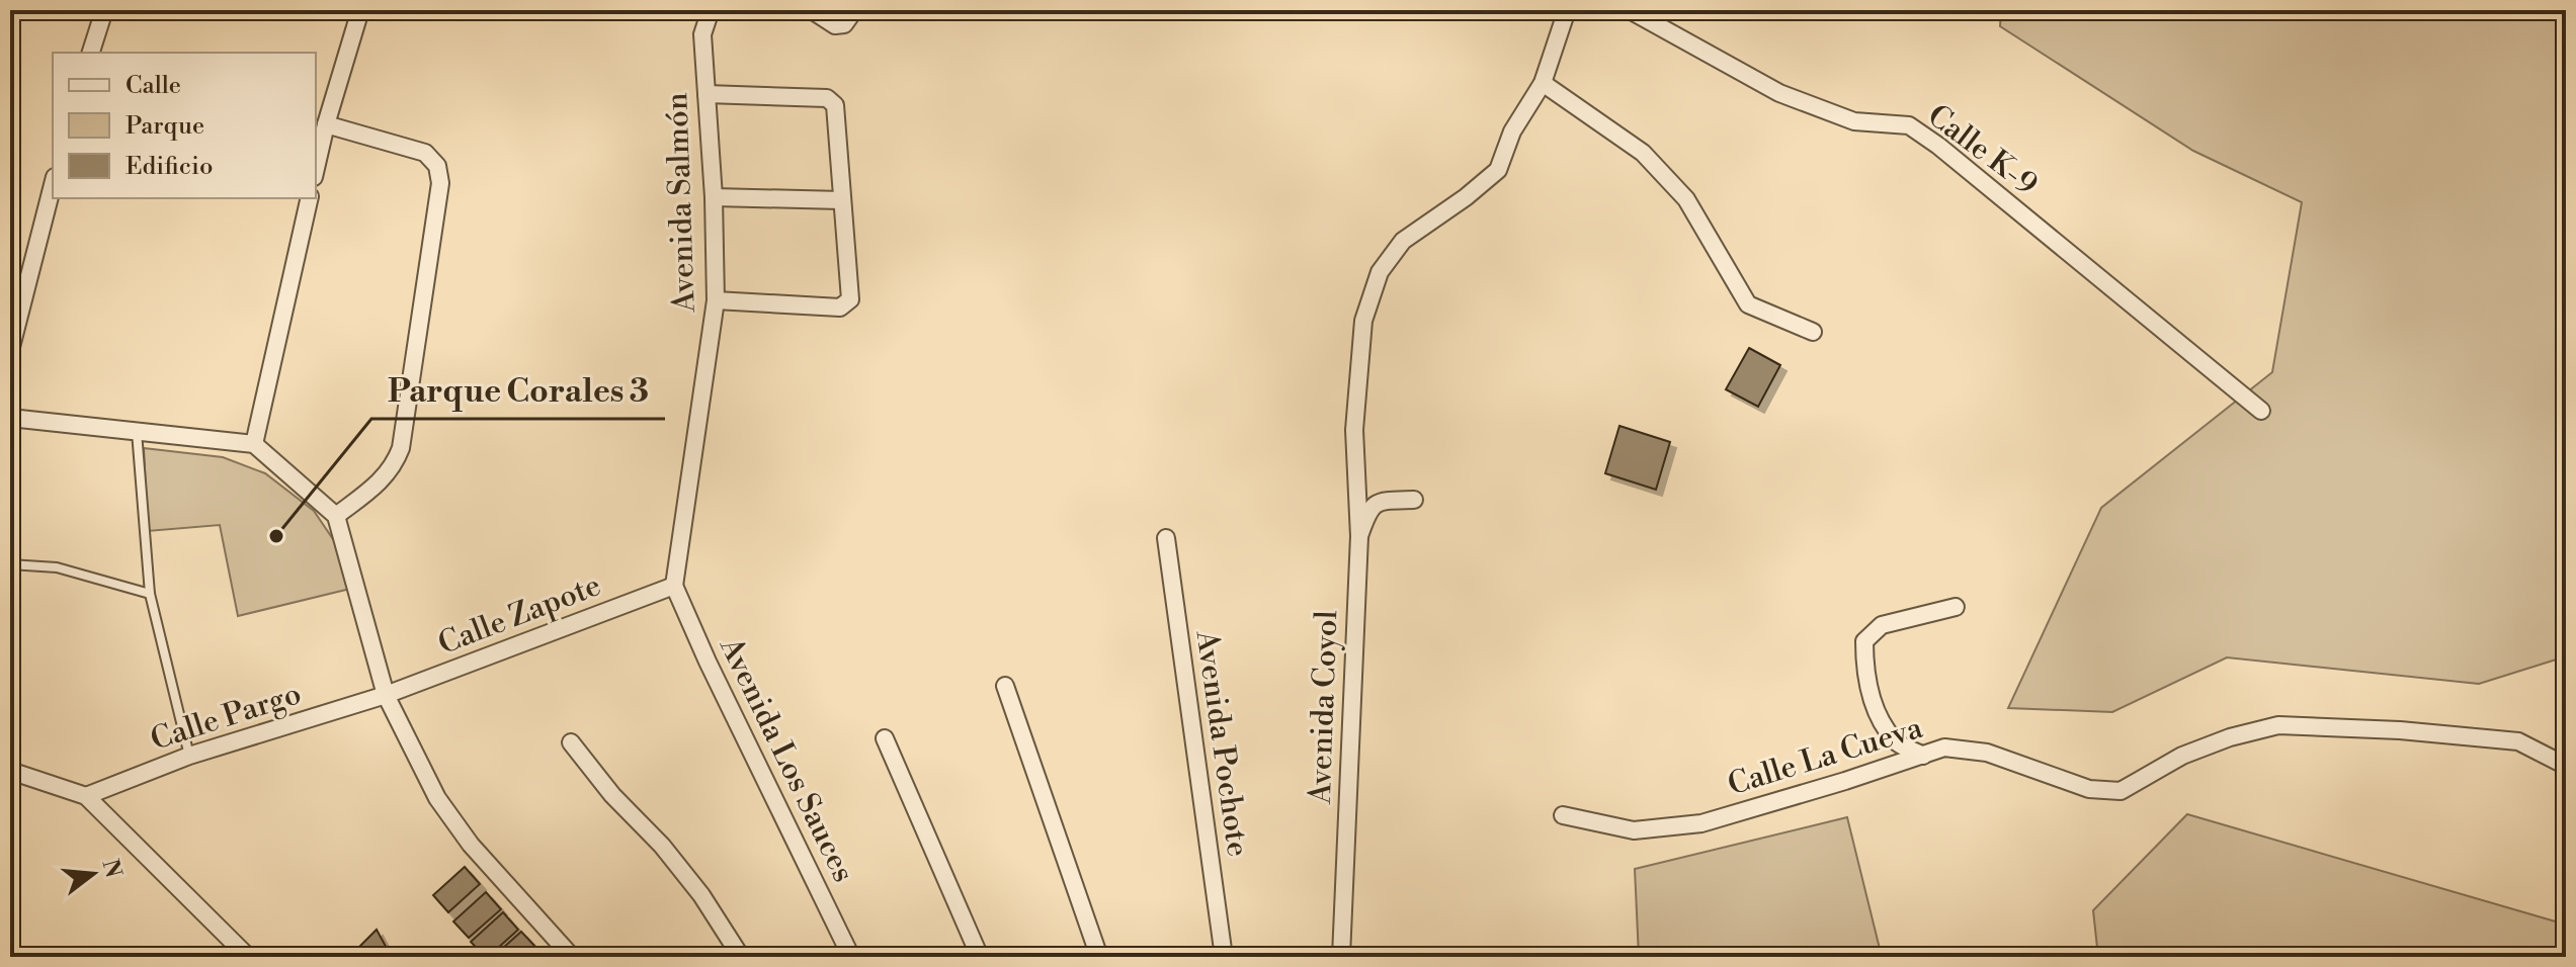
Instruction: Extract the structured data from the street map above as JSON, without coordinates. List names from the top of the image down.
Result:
{
  "streets": {
    "street": [
      "Calle K-9",
      "Avenida Salmón",
      "Calle Zapote",
      "Avenida Coyol",
      "Calle Pargo",
      "Avenida Pochote",
      "Calle La Cueva",
      "Avenida Los Sauces"
    ]
  },
  "crossings": [
    ["Avenida Salmón", "Calle Zapote"],
    ["Avenida Salmón", "Avenida Los Sauces"],
    ["Calle Zapote", "Calle Pargo"],
    ["Calle Zapote", "Avenida Los Sauces"]
  ],
  "places": ["Parque Corales 3"],
  "legend": ["Calle", "Parque", "Edificio"],
  "north": "right"
}
